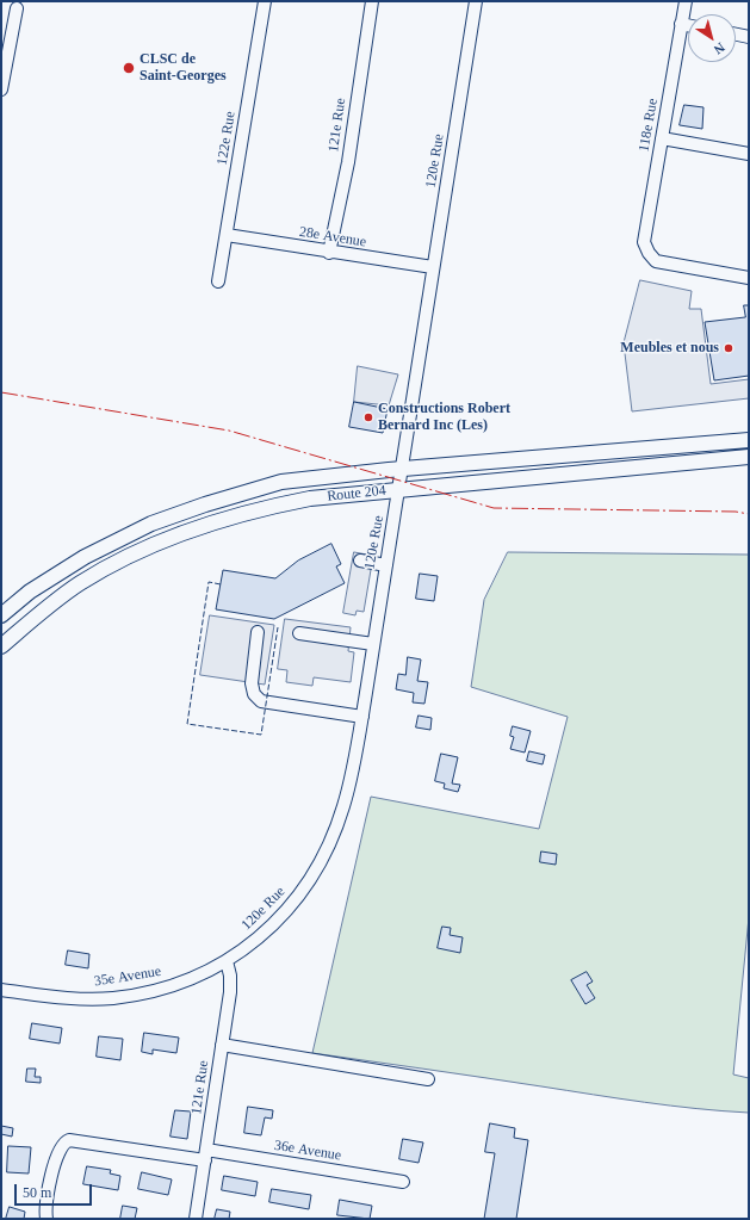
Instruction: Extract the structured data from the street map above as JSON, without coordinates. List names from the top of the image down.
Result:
{
  "streets": {
    "main road": ["Route 204"],
    "street": [
      "121e Rue",
      "118e Rue",
      "122e Rue",
      "120e Rue",
      "28e Avenue",
      "35e Avenue",
      "36e Avenue"
    ]
  },
  "crossings": [
    ["121e Rue", "120e Rue"],
    ["121e Rue", "28e Avenue"],
    ["121e Rue", "35e Avenue"],
    ["121e Rue", "36e Avenue"],
    ["122e Rue", "28e Avenue"],
    ["120e Rue", "28e Avenue"],
    ["120e Rue", "Route 204"],
    ["120e Rue", "35e Avenue"]
  ],
  "places": ["CLSC de Saint-Georges", "Meubles et nous", "Constructions Robert Bernard Inc (Les)"],
  "scale_bar": "50 m",
  "north": "bottom right"
}
